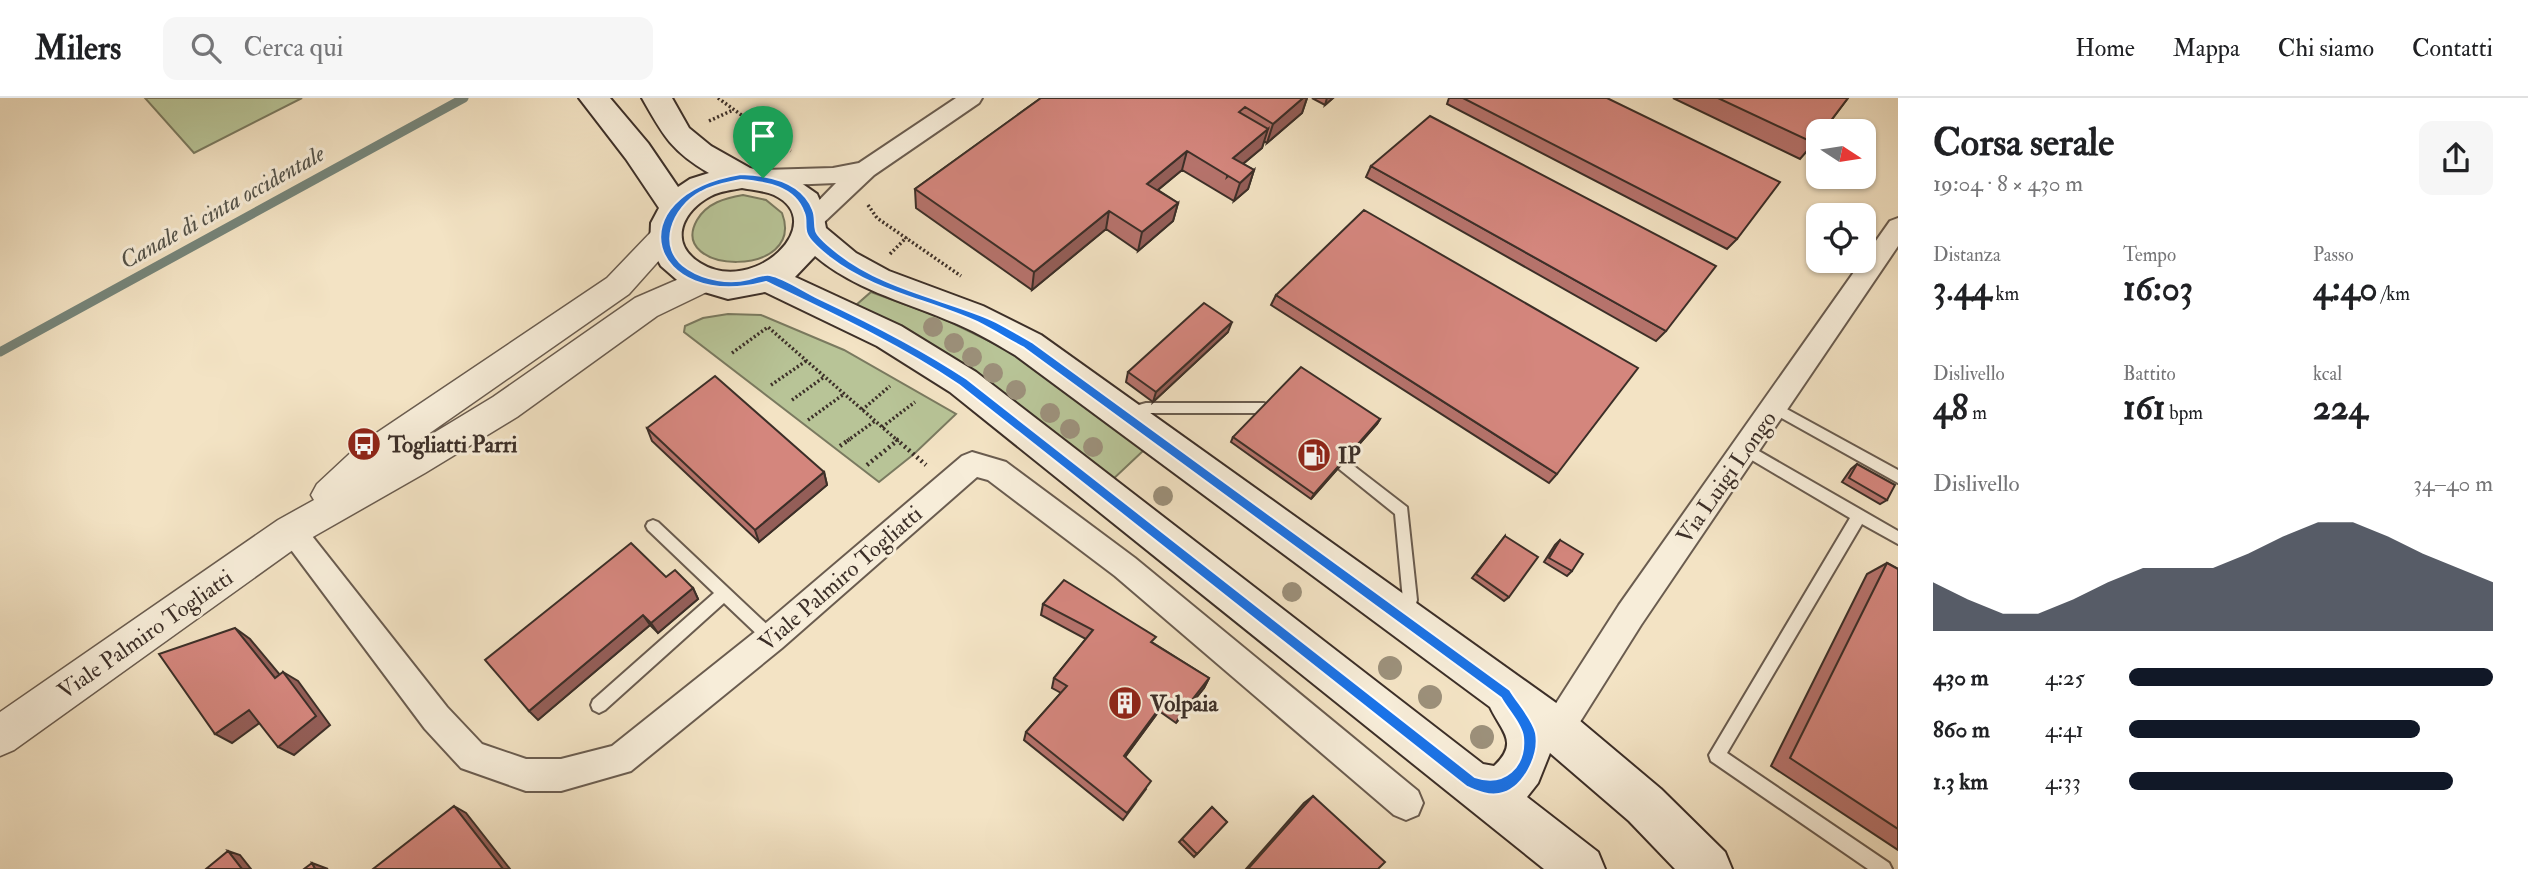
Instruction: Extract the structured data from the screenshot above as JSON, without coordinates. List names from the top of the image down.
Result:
{
  "streets": {
    "street": ["Via Luigi Longo", "Viale Palmiro Togliatti"]
  },
  "water": ["Canale di cinta occidentale"],
  "places": {
    "bus stop": ["Togliatti Parri"],
    "fuel station": ["IP"],
    "building": ["Volpaia"]
  },
  "north": "right",
  "page": {
    "header": "Milers",
    "search": "Cerca qui",
    "nav": [
      "Home",
      "Mappa",
      "Chi siamo",
      "Contatti"
    ],
    "heading": ["Corsa serale", "19:04 · 8 × 430 m"],
    "stats": [
      ["Distanza", "3.44 km"],
      ["Tempo", "16:03"],
      ["Passo", "4:40 /km"],
      ["Dislivello", "48 m"],
      ["Battito", "161 bpm"],
      ["kcal", "224"]
    ],
    "chart": ["Dislivello", "34–40 m"],
    "list": [
      {
        "name": "430 m",
        "note": "4:25"
      },
      {
        "name": "860 m",
        "note": "4:41"
      },
      {
        "name": "1.3 km",
        "note": "4:33"
      }
    ]
  }
}
